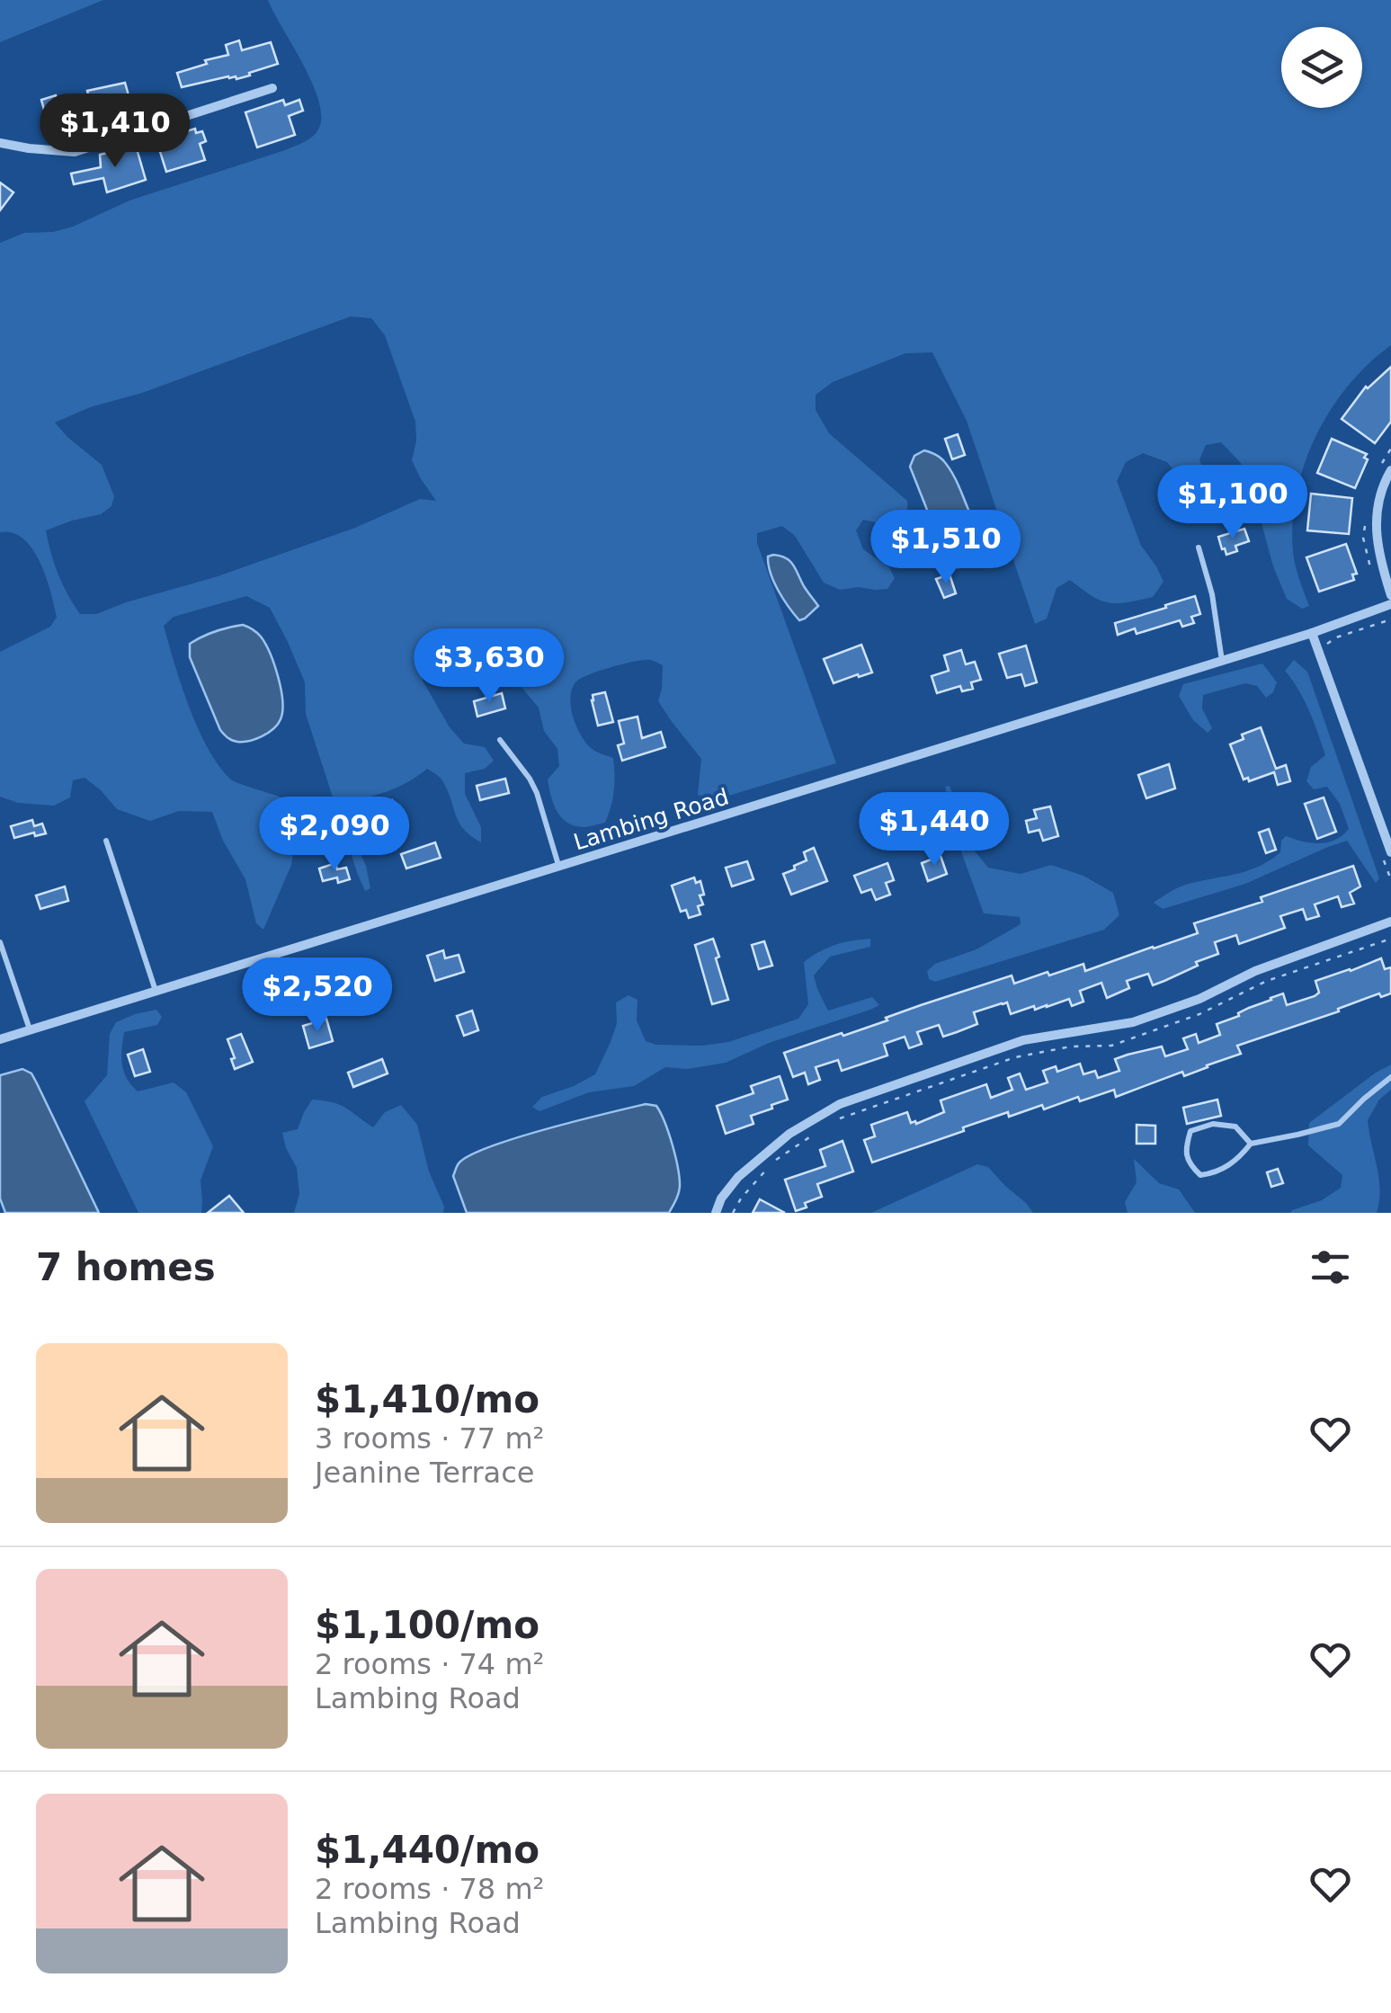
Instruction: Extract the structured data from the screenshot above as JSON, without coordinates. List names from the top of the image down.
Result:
{
  "streets": {
    "street": ["Lambing Road"]
  },
  "page": {
    "price": [
      "$1,410",
      "$1,100",
      "$1,510",
      "$3,630",
      "$1,440",
      "$2,090",
      "$2,520"
    ],
    "heading": "7 homes",
    "list": [
      {
        "name": "$1,410/mo",
        "note": "3 rooms · 77 m² · Jeanine Terrace"
      },
      {
        "name": "$1,100/mo",
        "note": "2 rooms · 74 m² · Lambing Road"
      },
      {
        "name": "$1,440/mo",
        "note": "2 rooms · 78 m² · Lambing Road"
      }
    ]
  }
}
